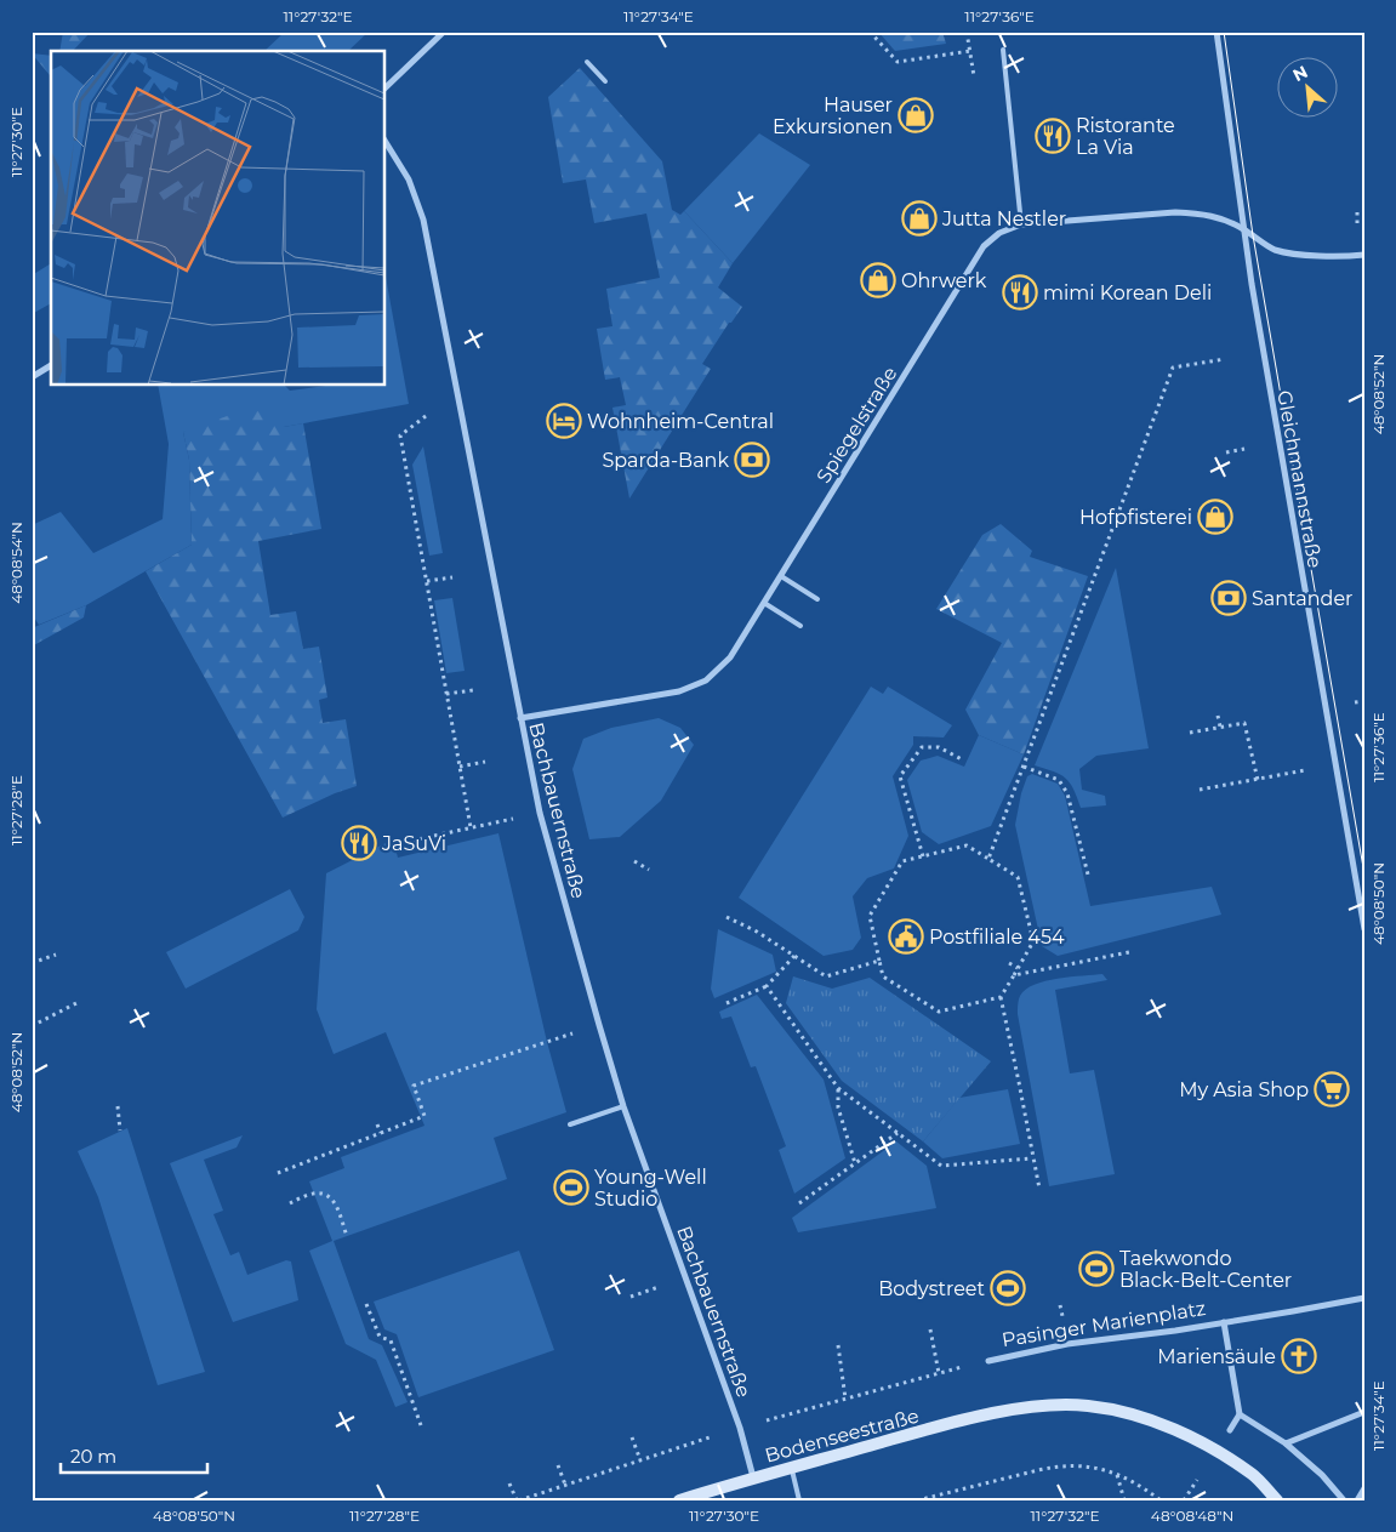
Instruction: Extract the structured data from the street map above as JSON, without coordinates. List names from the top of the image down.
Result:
{
  "streets": {
    "main road": ["Bodenseestraße"],
    "street": [
      "Spiegelstraße",
      "Gleichmannstraße",
      "Bachbauernstraße",
      "Pasinger Marienplatz"
    ]
  },
  "crossings": [
    ["Spiegelstraße", "Gleichmannstraße"],
    ["Spiegelstraße", "Bachbauernstraße"],
    ["Bachbauernstraße", "Bodenseestraße"]
  ],
  "places": {
    "shop": [
      "Hauser Exkursionen",
      "Jutta Nestler",
      "Ohrwerk",
      "Hofpfisterei"
    ],
    "restaurant": ["Ristorante La Via", "mimi Korean Deli", "JaSuVi"],
    "hotel": ["Wohnheim-Central"],
    "bank": ["Sparda-Bank", "Santander"],
    "public building": ["Postfiliale 454"],
    "supermarket": ["My Asia Shop"],
    "sports": ["Young-Well Studio", "Taekwondo Black-Belt-Center", "Bodystreet"],
    "church": ["Mariensäule"]
  },
  "scale_bar": "20 m",
  "north": "top left",
  "coordinates": [
    "11°27'32\"E",
    "11°27'34\"E",
    "11°27'36\"E",
    "11°27'30\"E",
    "48°08'52\"N",
    "48°08'54\"N",
    "11°27'28\"E",
    "48°08'50\"N",
    "48°08'48\"N"
  ]
}
